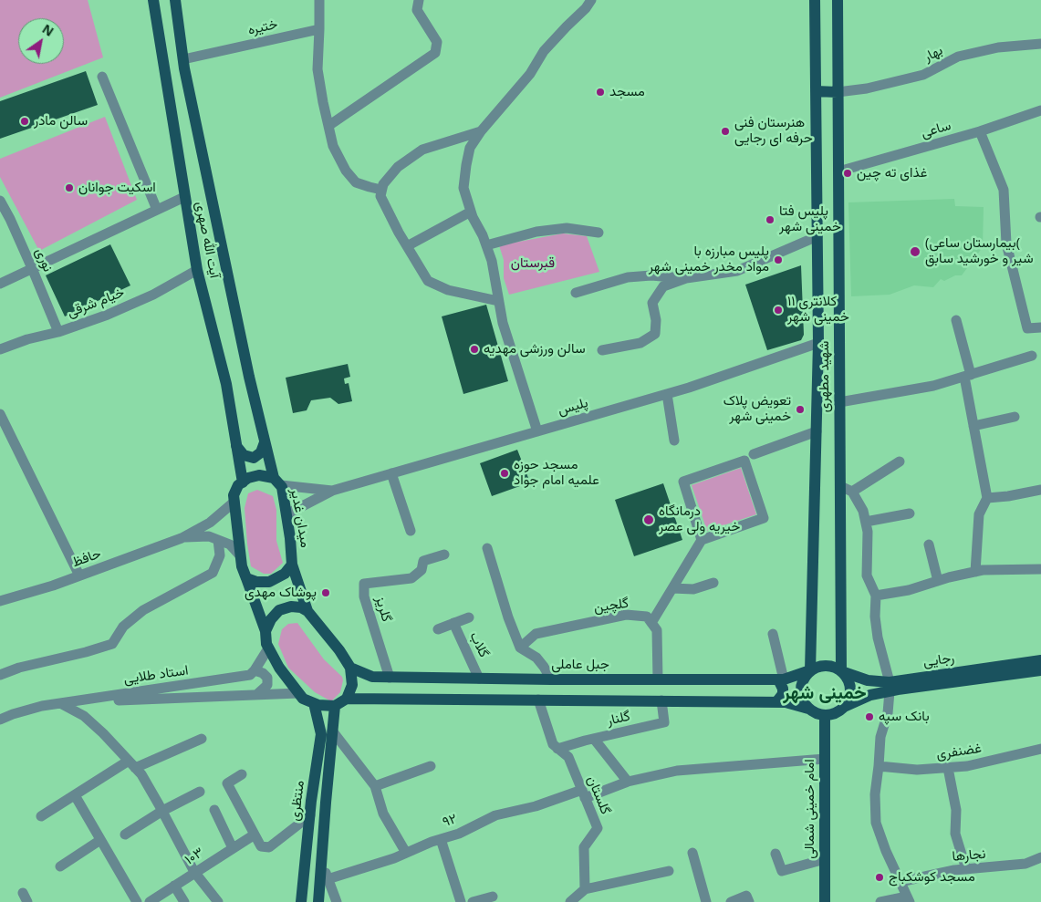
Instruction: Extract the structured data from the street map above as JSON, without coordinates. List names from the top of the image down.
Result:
{
  "streets": {
    "main road": [
      "آیت الله صهری",
      "شهید مطهری",
      "میدان غدیر",
      "رجایی",
      "جبل عاملی",
      "منتظری",
      "امام خمینی شمالی"
    ],
    "street": [
      "ختیره",
      "بهار",
      "ساعی",
      "نوری",
      "خیام شرقی",
      "پلیس",
      "حافظ",
      "گلچین",
      "گلریز",
      "گلاب",
      "استاد طلایی",
      "گلنار",
      "غضنفری",
      "گلستان",
      "۹۲",
      "نجارها",
      "۱۰۳"
    ]
  },
  "crossings": [
    ["ختیره", "آیت الله صهری"],
    ["بهار", "شهید مطهری"],
    ["ساعی", "شهید مطهری"],
    ["آیت الله صهری", "خیام شرقی"],
    ["آیت الله صهری", "میدان غدیر"],
    ["نوری", "خیام شرقی"],
    ["شهید مطهری", "پلیس"],
    ["شهید مطهری", "رجایی"],
    ["شهید مطهری", "جبل عاملی"],
    ["شهید مطهری", "امام خمینی شمالی"],
    ["گلریز", "جبل عاملی"],
    ["گلاب", "جبل عاملی"],
    ["رجایی", "جبل عاملی"],
    ["رجایی", "امام خمینی شمالی"],
    ["جبل عاملی", "امام خمینی شمالی"],
    ["گلنار", "گلستان"],
    ["گلستان", "۹۲"],
    ["امام خمینی شمالی", "۹۲"]
  ],
  "districts": ["خمینی شهر"],
  "parks": ["قبرستان"],
  "places": [
    "مسجد",
    "سالن مادر",
    "هنرستان فنی حرفه ای رجایی",
    "غذای ته چین",
    "اسکیت جوانان",
    "پلیس فتا خمینی شهر",
    "(بیمارستان ساعی( شیر و خورشید سابق",
    "پلیس مبارزه با مواد مخدر خمینی شهر",
    "کلانتری ۱۱ خمینی شهر",
    "سالن ورزشی مهدیه",
    "تعویض پلاک خمینی شهر",
    "مسجد حوزه علمیه امام جواد",
    "درمانگاه خیریه ولی عصر",
    "پوشاک مهدی",
    "بانک سپه",
    "مسجد کوشکباج"
  ],
  "north": "top right"
}
